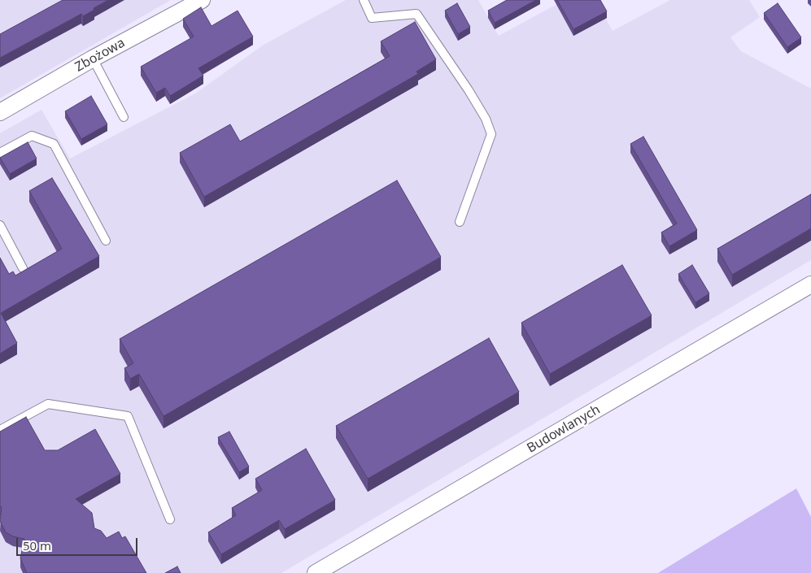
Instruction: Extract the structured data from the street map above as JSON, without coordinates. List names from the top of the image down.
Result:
{
  "streets": {
    "street": ["Zbożowa", "Budowlanych"]
  },
  "scale_bar": "50 m"
}
